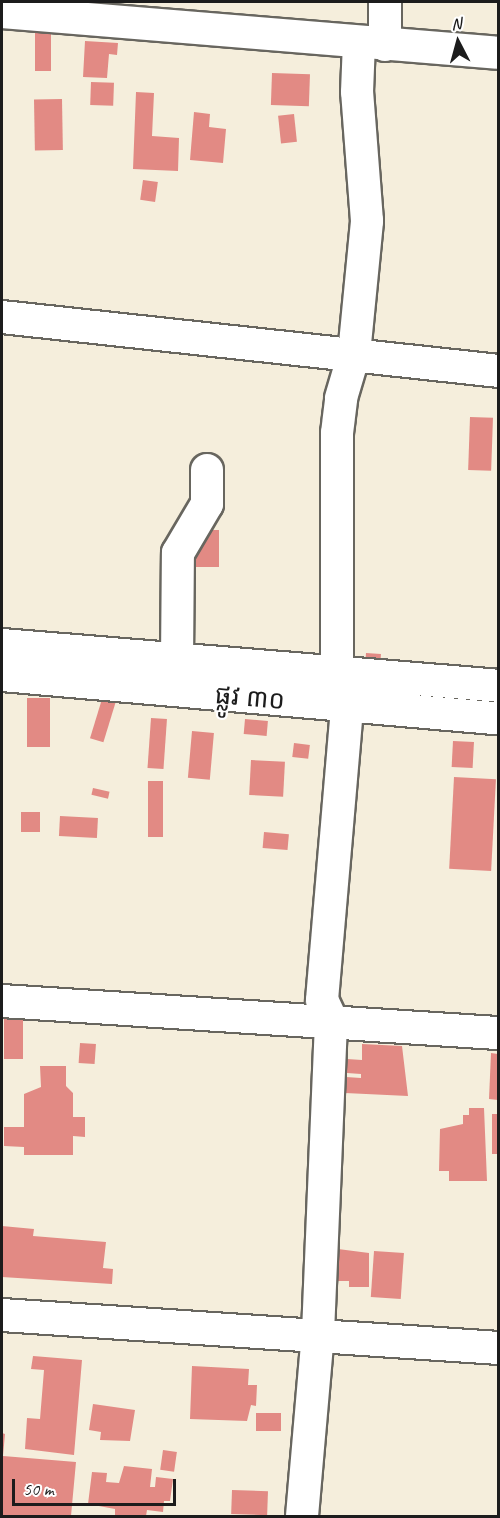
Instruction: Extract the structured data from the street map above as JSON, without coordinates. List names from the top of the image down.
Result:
{
  "streets": {
    "street": ["ផ្លូវ ៣០"]
  },
  "scale_bar": "50 m",
  "north": "top"
}
